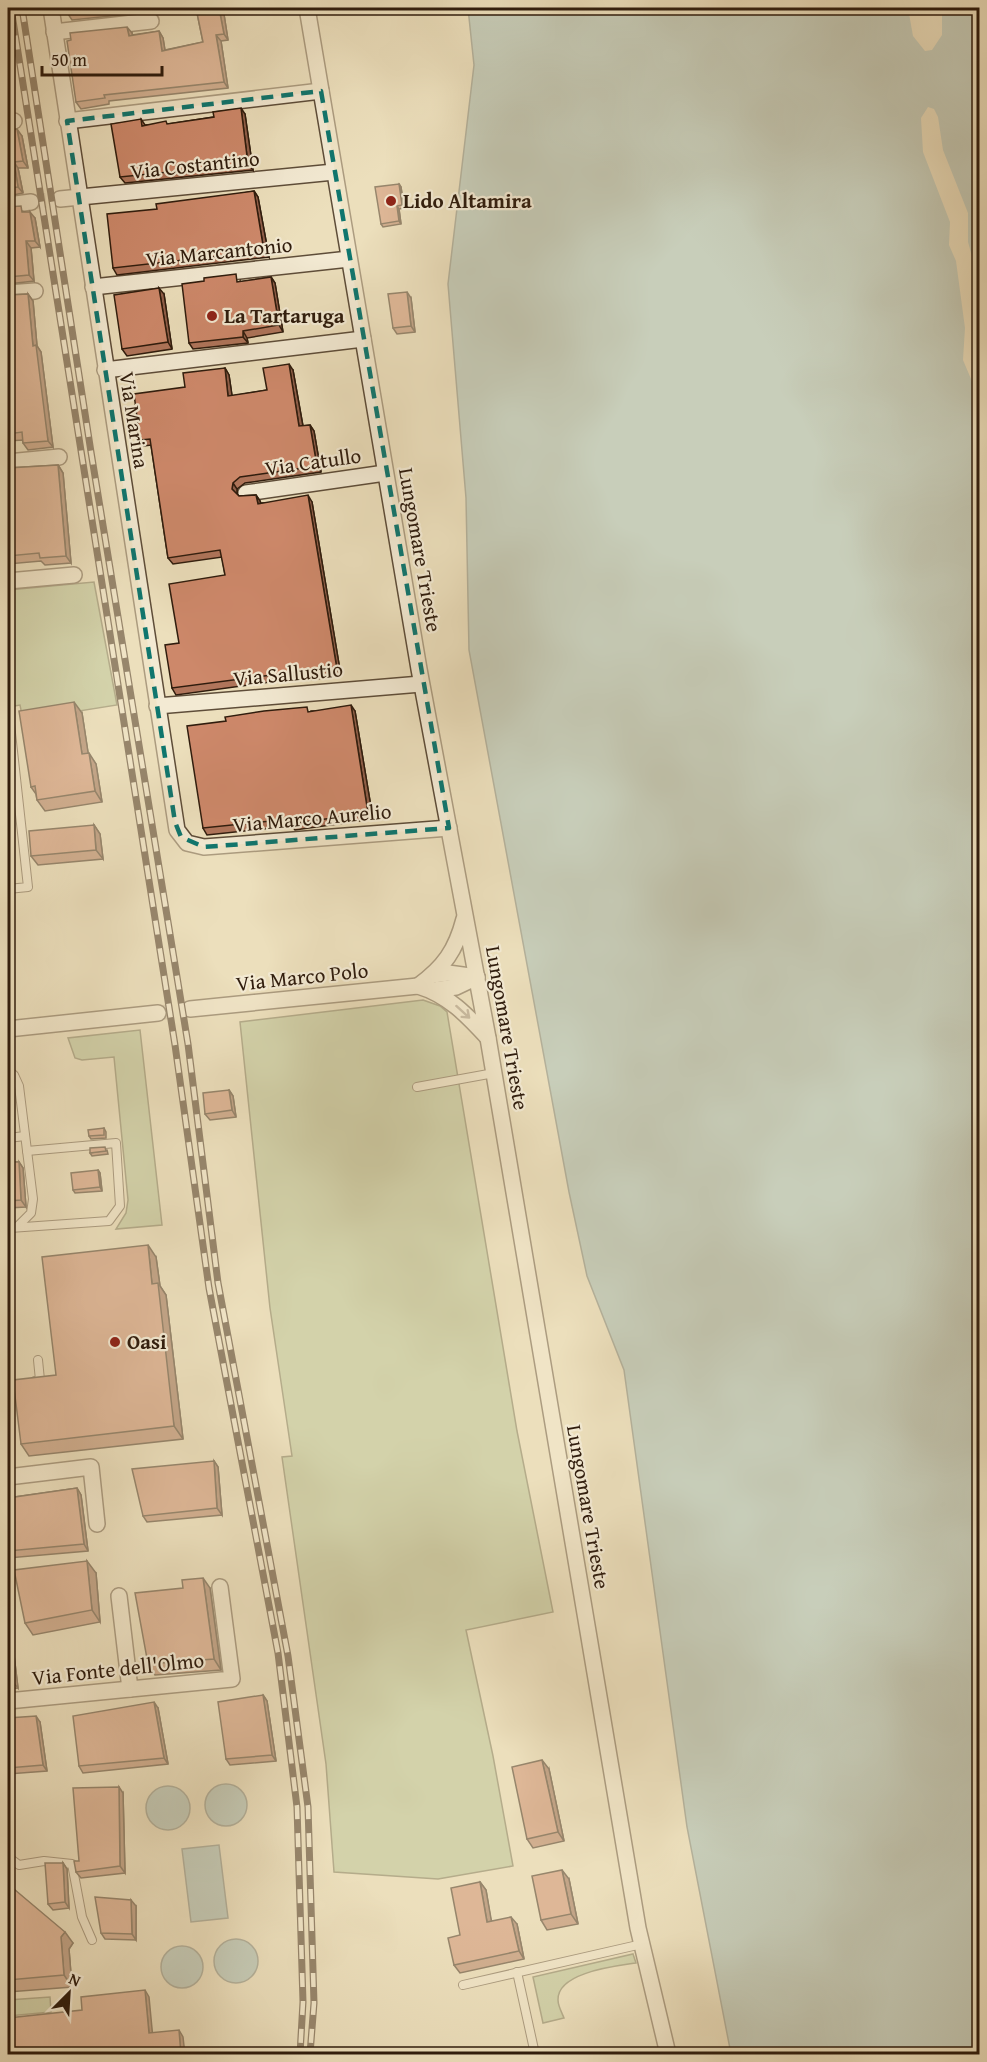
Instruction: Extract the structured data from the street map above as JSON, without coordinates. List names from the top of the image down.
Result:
{
  "streets": {
    "street": [
      "Via Costantino",
      "Via Marcantonio",
      "Via Marina",
      "Via Catullo",
      "Lungomare Trieste",
      "Via Sallustio",
      "Via Marco Aurelio",
      "Via Marco Polo",
      "Via Fonte dell'Olmo"
    ]
  },
  "crossings": [
    ["Via Costantino", "Via Marina"],
    ["Via Costantino", "Lungomare Trieste"],
    ["Via Marcantonio", "Via Marina"],
    ["Via Marcantonio", "Lungomare Trieste"],
    ["Via Marina", "Via Sallustio"],
    ["Via Marina", "Via Marco Aurelio"],
    ["Via Catullo", "Lungomare Trieste"],
    ["Lungomare Trieste", "Via Sallustio"],
    ["Lungomare Trieste", "Via Marco Aurelio"],
    ["Lungomare Trieste", "Via Marco Polo"]
  ],
  "places": ["Lido Altamira", "La Tartaruga", "Oasi"],
  "scale_bar": "50 m",
  "north": "top right"
}
